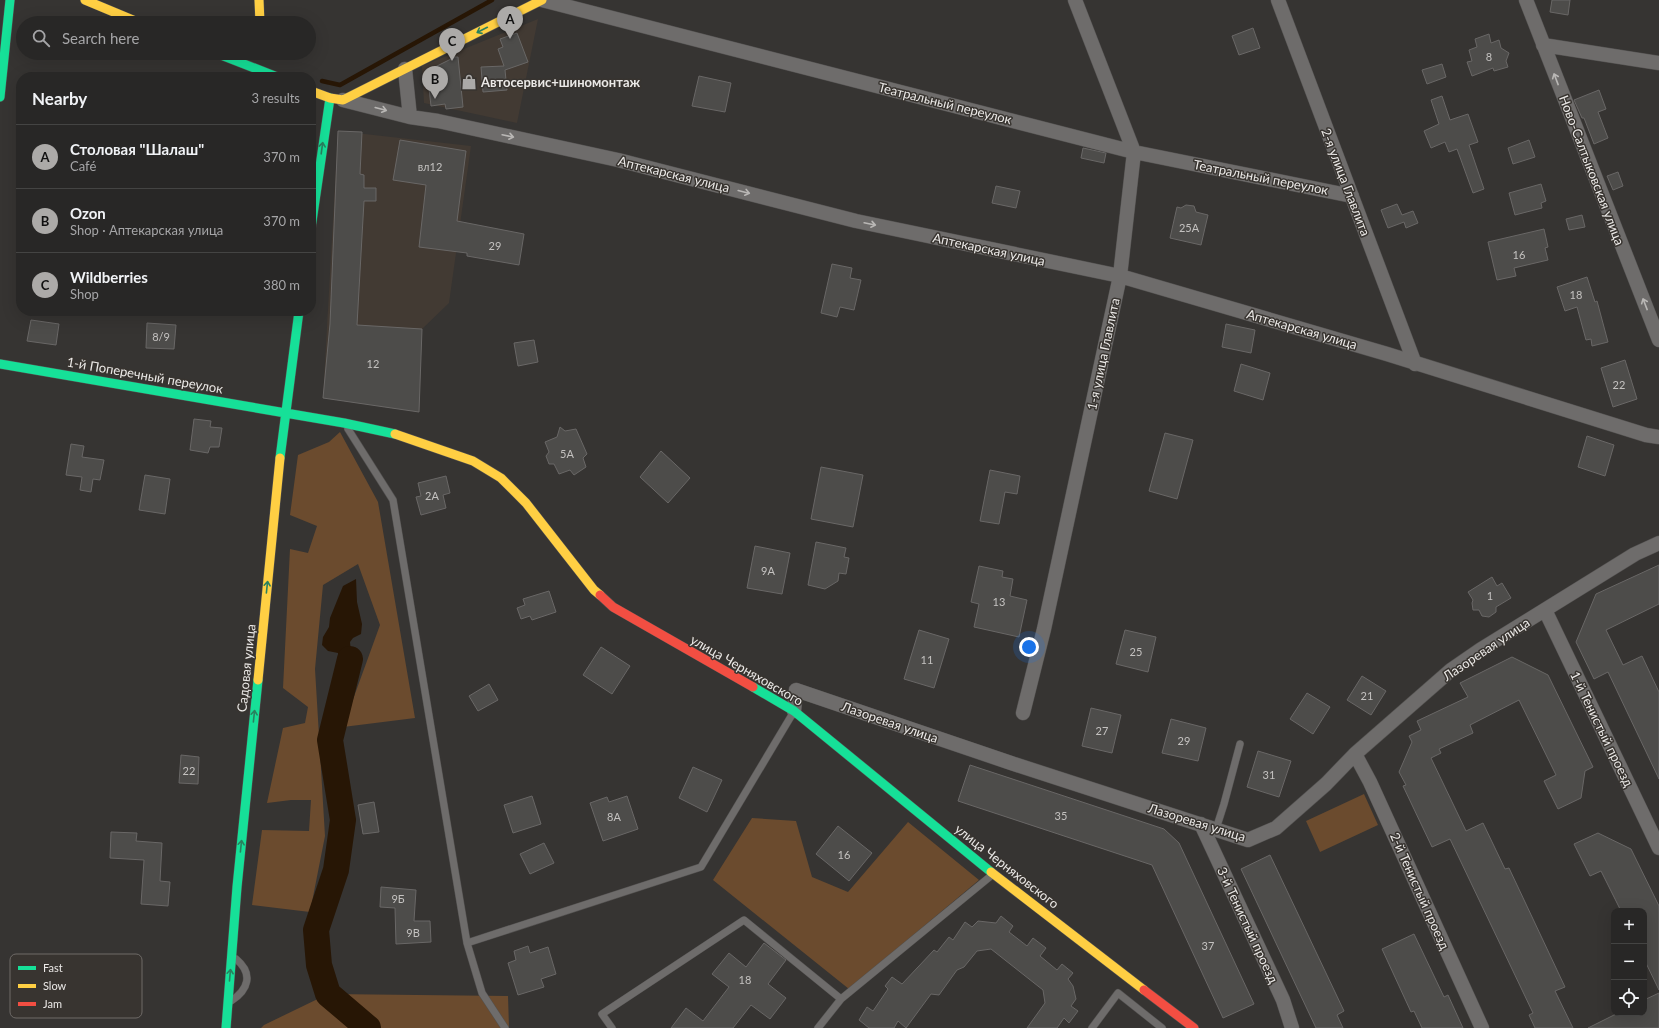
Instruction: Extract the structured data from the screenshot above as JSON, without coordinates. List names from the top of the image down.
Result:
{
  "streets": {
    "street": [
      "Театральный переулок",
      "Ново-Салтыковская улица",
      "Аптекарская улица",
      "2-я улица Главлита",
      "1-я улица Главлита",
      "1-й Поперечный переулок",
      "Лазоревая улица",
      "Садовая улица",
      "улица Черняховского",
      "1-й Тенистый проезд",
      "2-й Тенистый проезд",
      "3-й Тенистый проезд"
    ]
  },
  "crossings": [
    ["Театральный переулок", "2-я улица Главлита"],
    ["Театральный переулок", "1-я улица Главлита"],
    ["Аптекарская улица", "2-я улица Главлита"],
    ["Аптекарская улица", "1-я улица Главлита"],
    ["1-й Поперечный переулок", "Садовая улица"],
    ["1-й Поперечный переулок", "улица Черняховского"],
    ["Лазоревая улица", "улица Черняховского"],
    ["Лазоревая улица", "1-й Тенистый проезд"],
    ["Лазоревая улица", "2-й Тенистый проезд"],
    ["Лазоревая улица", "3-й Тенистый проезд"],
    ["Садовая улица", "улица Черняховского"]
  ],
  "one_way": ["Ново-Салтыковская улица", "Аптекарская улица", "Садовая улица"],
  "places": {
    "shop": ["Автосервис+шиномонтаж"]
  },
  "house_numbers": [
    "8",
    "вл12",
    "25А",
    "29",
    "16",
    "18",
    "8/9",
    "12",
    "22",
    "5А",
    "2А",
    "9А",
    "1",
    "13",
    "25",
    "11",
    "21",
    "27",
    "29",
    "22",
    "31",
    "35",
    "8А",
    "16",
    "9Б",
    "9В",
    "37",
    "18"
  ],
  "legend": ["Fast", "Slow", "Jam"],
  "page": {
    "pins": ["A", "C", "B"],
    "search": "Search here",
    "heading": ["Nearby", "3 results"],
    "list": [
      {
        "mark": "A",
        "name": "Столовая \"Шалаш\"",
        "note": "Café",
        "value": "370 m"
      },
      {
        "mark": "B",
        "name": "Ozon",
        "note": "Shop · Аптекарская улица",
        "value": "370 m"
      },
      {
        "mark": "C",
        "name": "Wildberries",
        "note": "Shop",
        "value": "380 m"
      }
    ],
    "map_buttons": ["+", "−"]
  }
}
